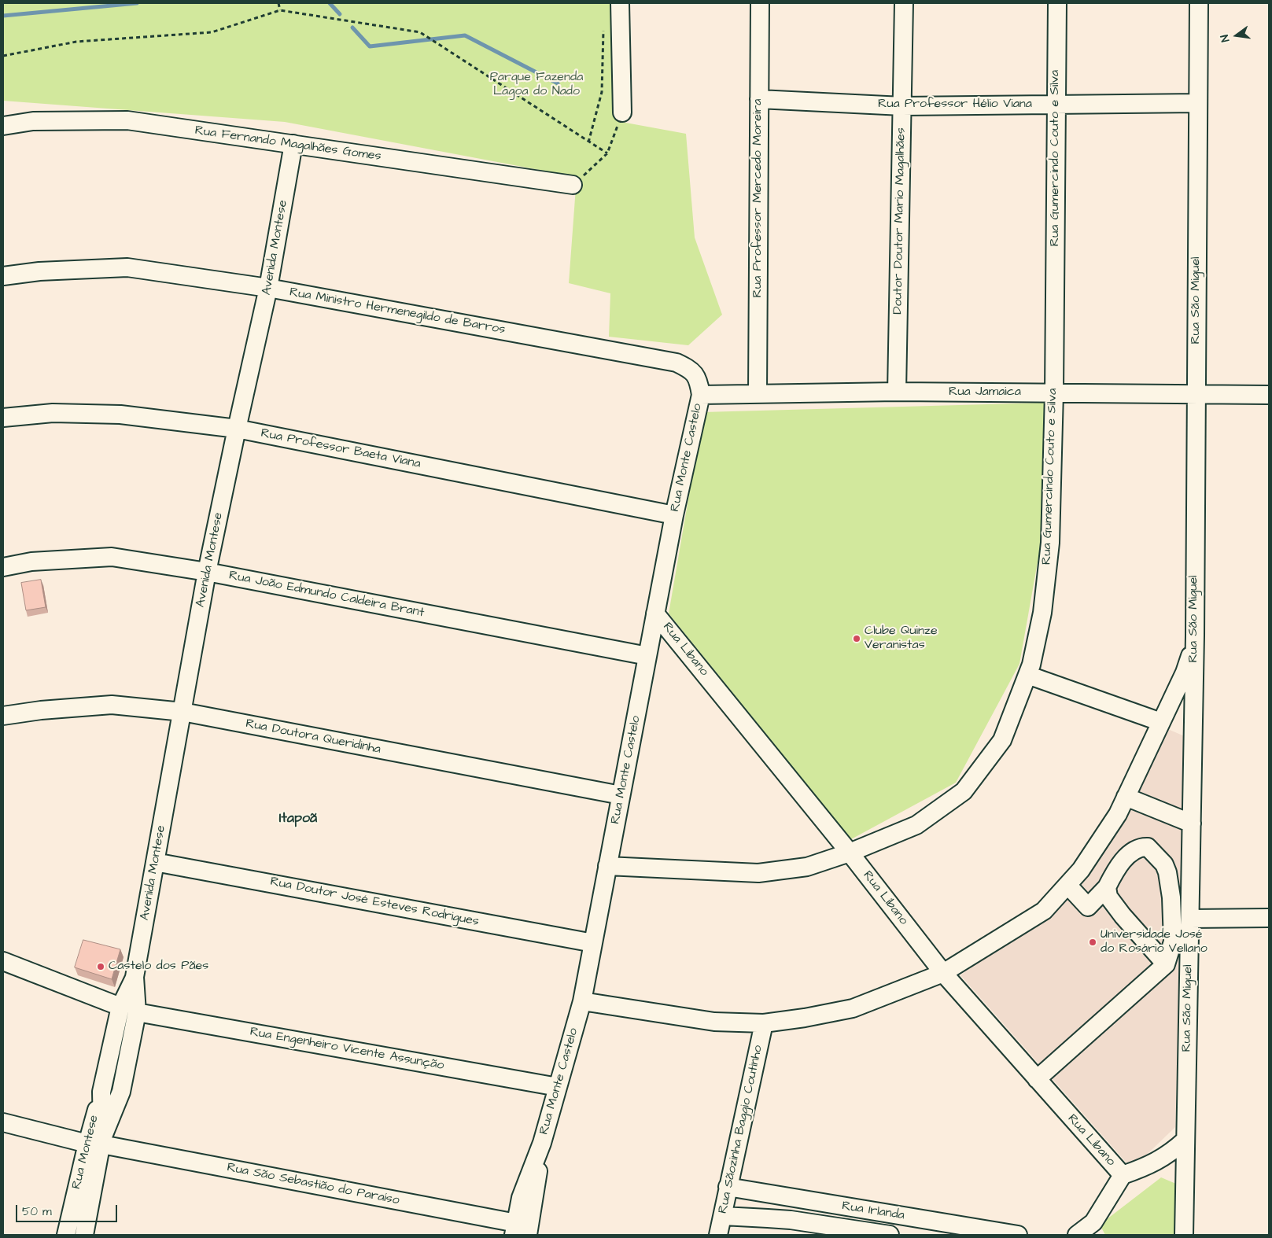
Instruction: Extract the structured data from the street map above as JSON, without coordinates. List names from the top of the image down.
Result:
{
  "streets": {
    "street": [
      "Rua Professor Hélio Viana",
      "Rua Fernando Magalhães Gomes",
      "Rua Gumercindo Couto e Silva",
      "Rua Professor Mercedo Moreira",
      "Doutor Doutor Mario Magalhães",
      "Avenida Montese",
      "Rua São Miguel",
      "Rua Ministro Hermenegildo de Barros",
      "Rua Jamaica",
      "Rua Professor Baeta Viana",
      "Rua Monte Castelo",
      "Rua João Edmundo Caldeira Brant",
      "Rua Líbano",
      "Rua Doutora Queridinha",
      "Rua Doutor José Esteves Rodrigues",
      "Rua Engenheiro Vicente Assunção",
      "Rua Sãozinha Baggio Coutinho",
      "Rua Montese",
      "Rua São Sebastião do Paraíso",
      "Rua Irlanda"
    ]
  },
  "crossings": [
    ["Rua Professor Hélio Viana", "Rua Gumercindo Couto e Silva"],
    ["Rua Professor Hélio Viana", "Rua Professor Mercedo Moreira"],
    ["Rua Professor Hélio Viana", "Doutor Doutor Mario Magalhães"],
    ["Rua Professor Hélio Viana", "Rua São Miguel"],
    ["Rua Fernando Magalhães Gomes", "Avenida Montese"],
    ["Rua Gumercindo Couto e Silva", "Rua Jamaica"],
    ["Rua Gumercindo Couto e Silva", "Rua Monte Castelo"],
    ["Rua Gumercindo Couto e Silva", "Rua Líbano"],
    ["Rua Professor Mercedo Moreira", "Rua Jamaica"],
    ["Doutor Doutor Mario Magalhães", "Rua Jamaica"],
    ["Avenida Montese", "Rua Ministro Hermenegildo de Barros"],
    ["Avenida Montese", "Rua Professor Baeta Viana"],
    ["Avenida Montese", "Rua João Edmundo Caldeira Brant"],
    ["Avenida Montese", "Rua Doutora Queridinha"],
    ["Avenida Montese", "Rua Doutor José Esteves Rodrigues"],
    ["Avenida Montese", "Rua Engenheiro Vicente Assunção"],
    ["Avenida Montese", "Rua Montese"],
    ["Rua São Miguel", "Rua Jamaica"],
    ["Rua Ministro Hermenegildo de Barros", "Rua Jamaica"],
    ["Rua Ministro Hermenegildo de Barros", "Rua Monte Castelo"],
    ["Rua Jamaica", "Rua Monte Castelo"],
    ["Rua Professor Baeta Viana", "Rua Monte Castelo"],
    ["Rua Monte Castelo", "Rua João Edmundo Caldeira Brant"],
    ["Rua Monte Castelo", "Rua Líbano"],
    ["Rua Monte Castelo", "Rua Doutora Queridinha"],
    ["Rua Monte Castelo", "Rua Doutor José Esteves Rodrigues"],
    ["Rua Monte Castelo", "Rua Engenheiro Vicente Assunção"],
    ["Rua Monte Castelo", "Rua São Sebastião do Paraíso"],
    ["Rua Sãozinha Baggio Coutinho", "Rua Irlanda"],
    ["Rua Montese", "Rua São Sebastião do Paraíso"]
  ],
  "districts": ["Itapoã"],
  "parks": ["Parque Fazenda Lagoa do Nado"],
  "places": ["Clube Quinze Veranistas", "Universidade José do Rosário Vellano", "Castelo dos Pães"],
  "scale_bar": "50 m",
  "north": "left"
}
